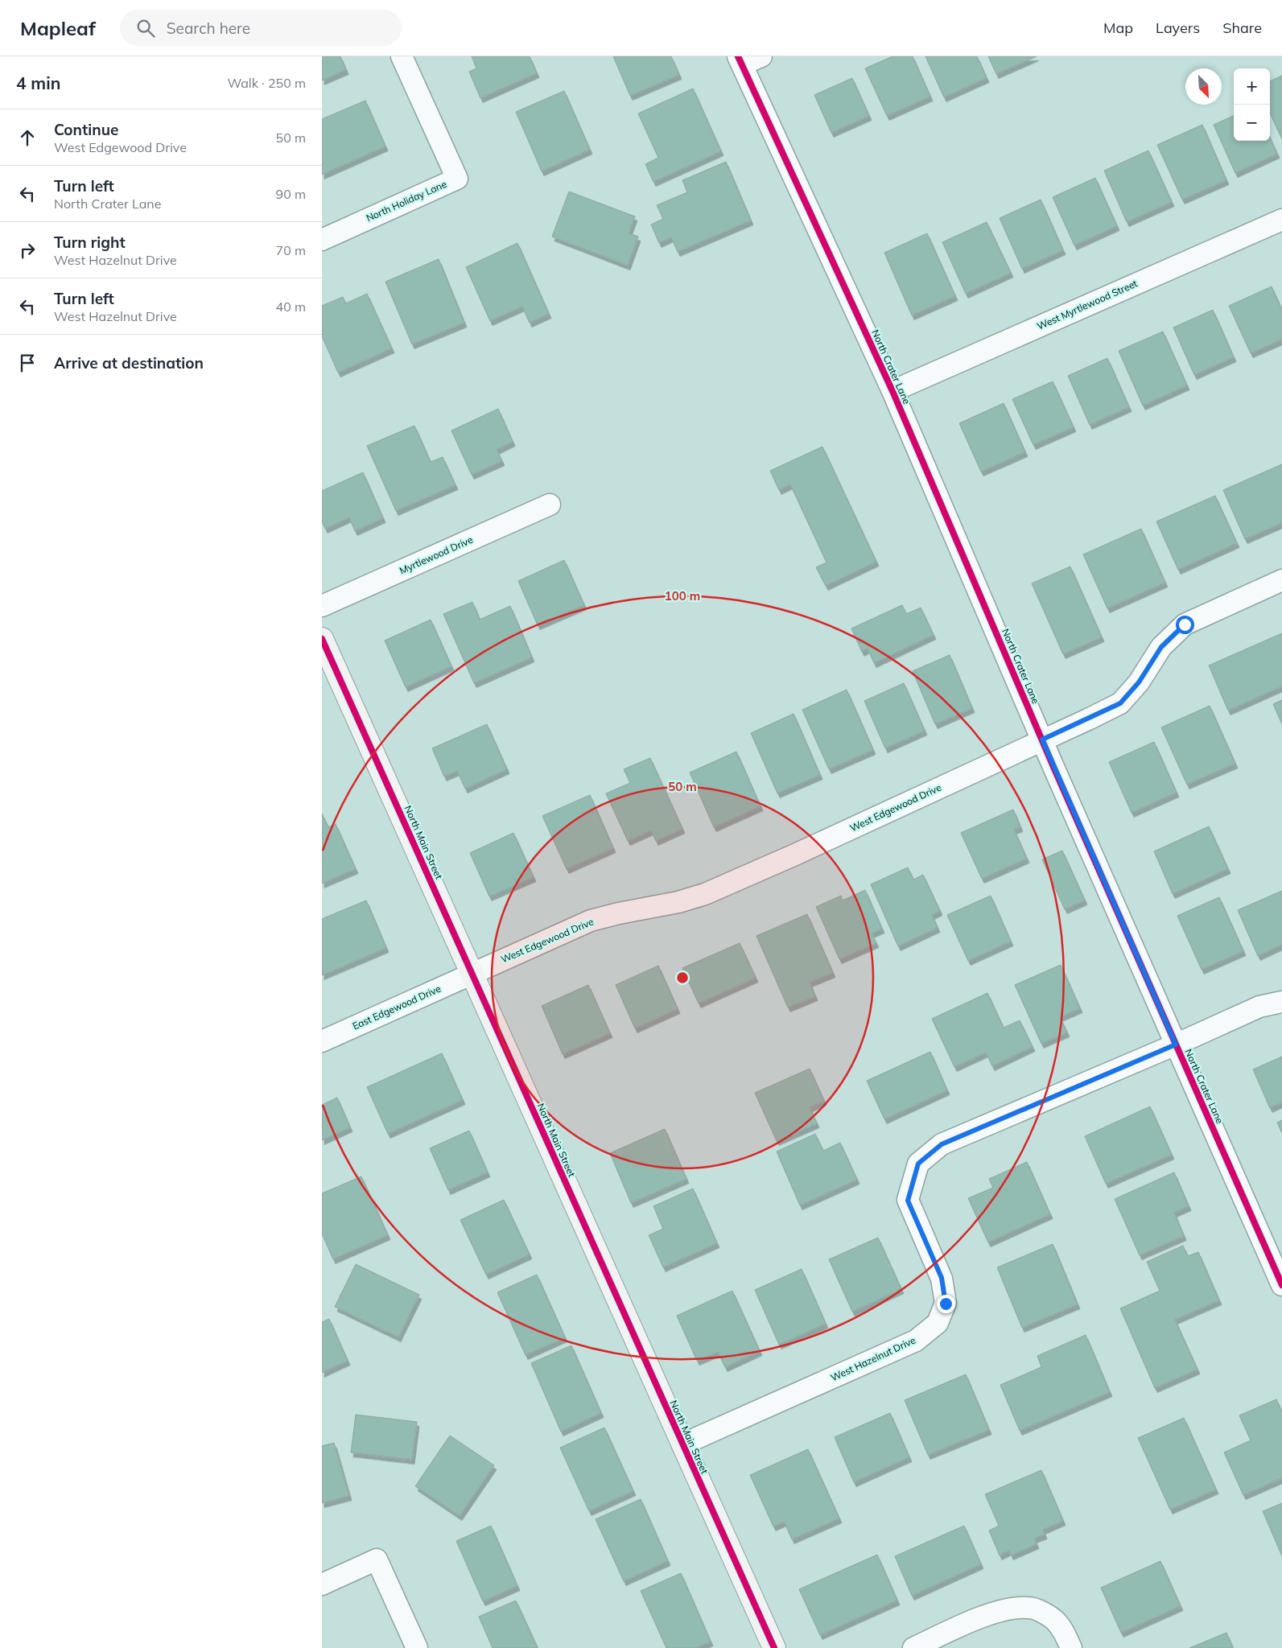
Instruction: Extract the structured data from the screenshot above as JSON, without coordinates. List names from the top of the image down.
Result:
{
  "streets": {
    "street": [
      "North Holiday Lane",
      "West Myrtlewood Street",
      "North Crater Lane",
      "Myrtlewood Drive",
      "West Edgewood Drive",
      "North Main Street",
      "East Edgewood Drive",
      "West Hazelnut Drive"
    ]
  },
  "crossings": [
    ["West Myrtlewood Street", "North Crater Lane"],
    ["North Crater Lane", "West Edgewood Drive"],
    ["North Crater Lane", "West Hazelnut Drive"],
    ["West Edgewood Drive", "North Main Street"],
    ["West Edgewood Drive", "East Edgewood Drive"],
    ["North Main Street", "East Edgewood Drive"],
    ["North Main Street", "West Hazelnut Drive"]
  ],
  "north": "bottom right",
  "page": {
    "header": "Mapleaf",
    "search": "Search here",
    "nav": ["Map", "Layers", "Share"],
    "heading": ["4 min", "Walk · 250 m"],
    "map_buttons": ["+", "−"],
    "list": [
      ["Continue", "West Edgewood Drive", "50 m"],
      ["Turn left", "North Crater Lane", "90 m"],
      ["Turn right", "West Hazelnut Drive", "70 m"],
      ["Turn left", "West Hazelnut Drive", "40 m"],
      "Arrive at destination"
    ]
  },
  "rings": ["100 m", "50 m"]
}
